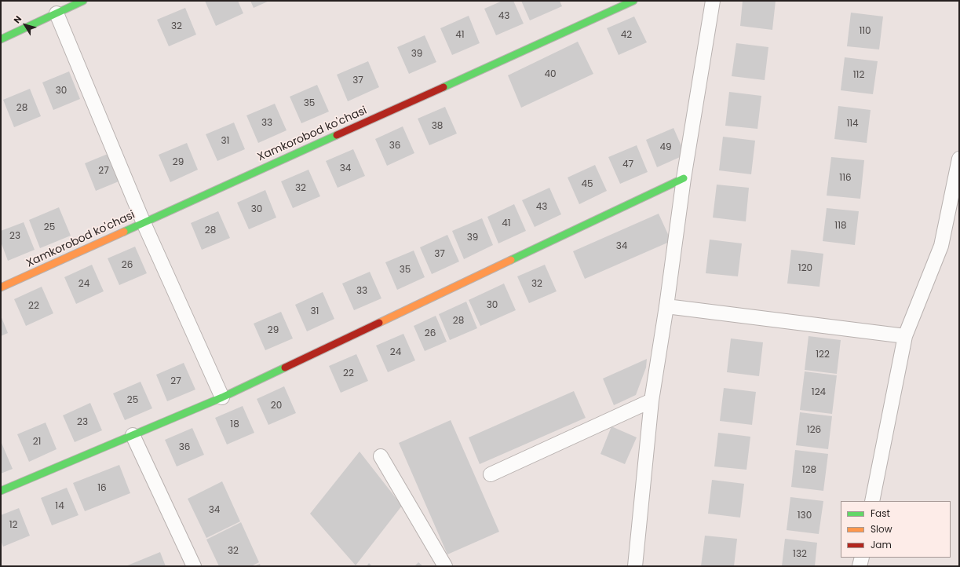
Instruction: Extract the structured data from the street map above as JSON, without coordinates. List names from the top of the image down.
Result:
{
  "streets": {
    "street": ["Xamkorobod ko'chasi"]
  },
  "house_numbers": [
    "43",
    "32",
    "110",
    "41",
    "42",
    "39",
    "40",
    "112",
    "37",
    "30",
    "35",
    "28",
    "33",
    "114",
    "38",
    "31",
    "36",
    "49",
    "29",
    "47",
    "34",
    "27",
    "116",
    "45",
    "32",
    "43",
    "30",
    "41",
    "118",
    "25",
    "28",
    "23",
    "39",
    "34",
    "37",
    "26",
    "120",
    "35",
    "24",
    "32",
    "33",
    "30",
    "22",
    "31",
    "28",
    "29",
    "26",
    "24",
    "122",
    "22",
    "27",
    "124",
    "25",
    "20",
    "23",
    "18",
    "126",
    "21",
    "36",
    "128",
    "16",
    "14",
    "34",
    "130",
    "12",
    "32",
    "132"
  ],
  "legend": ["Fast", "Slow", "Jam"],
  "north": "top left"
}
